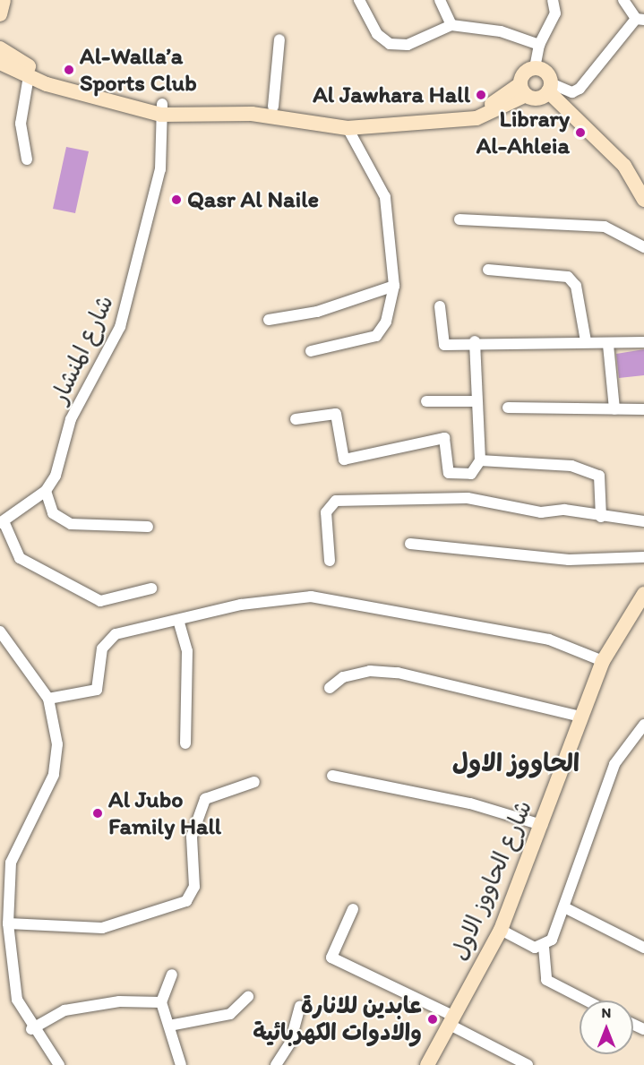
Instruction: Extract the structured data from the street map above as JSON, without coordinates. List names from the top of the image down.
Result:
{
  "streets": {
    "street": ["شارع المنشار", "شارع الحاووز الاول"]
  },
  "districts": ["الحاووز الاول"],
  "places": [
    "Al-Walla’a Sports Club",
    "Al Jawhara Hall",
    "Library Al-Ahleia",
    "Qasr Al Naile",
    "Al Jubo Family Hall",
    "عابدين للانارة والادوات الكهربائية"
  ],
  "north": "top"
}
